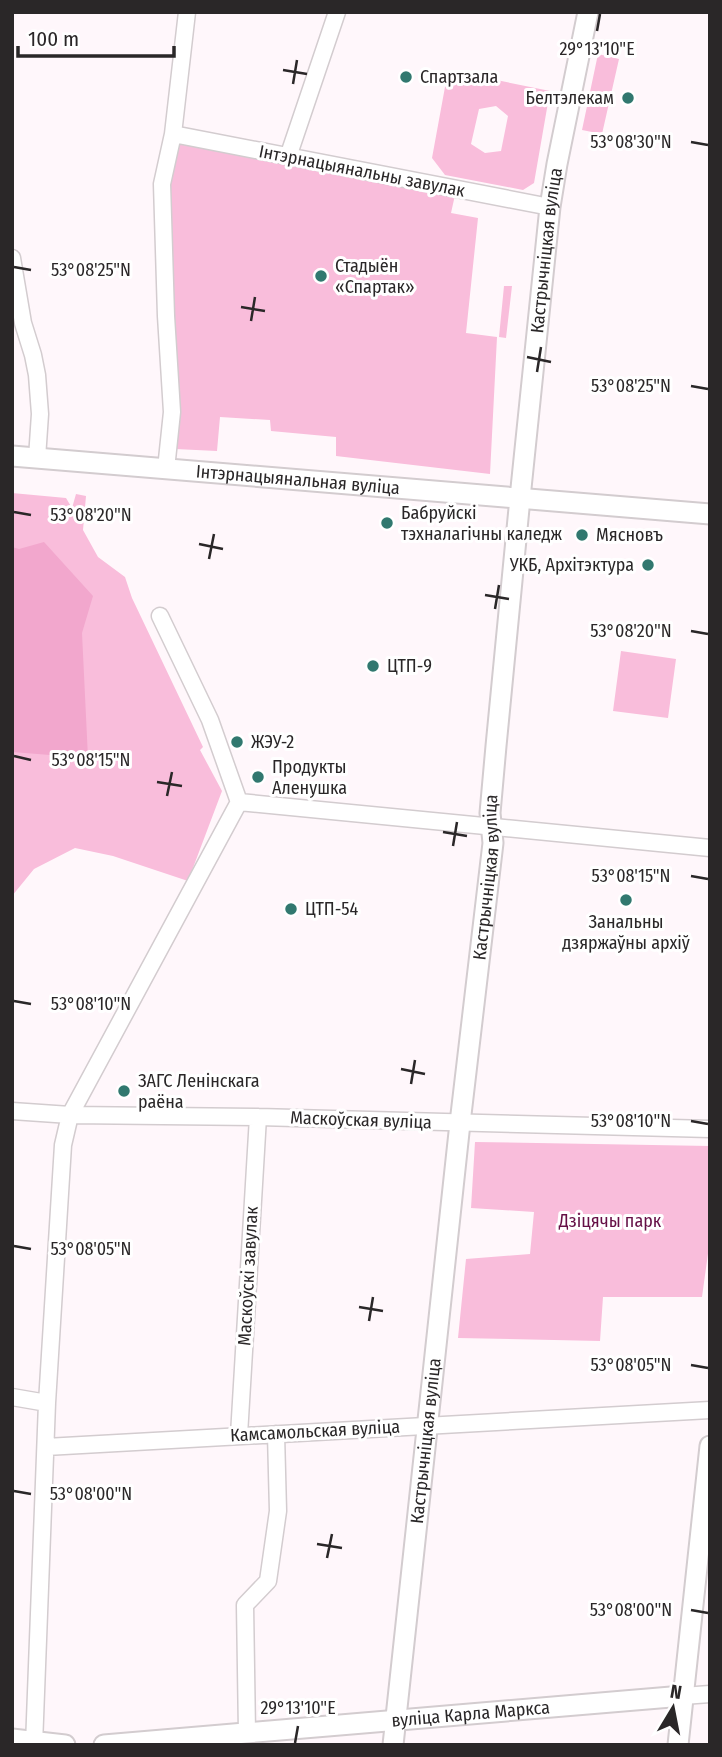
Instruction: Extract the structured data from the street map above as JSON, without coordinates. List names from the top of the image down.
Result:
{
  "streets": {
    "main road": ["Кастрычніцкая вуліца", "Інтэрнацыянальная вуліца", "вуліца Карла Маркса"],
    "street": [
      "Інтэрнацыянальны завулак",
      "Маскоўская вуліца",
      "Маскоўскі завулак",
      "Камсамольская вуліца"
    ]
  },
  "crossings": [
    ["Інтэрнацыянальны завулак", "Кастрычніцкая вуліца"],
    ["Кастрычніцкая вуліца", "Інтэрнацыянальная вуліца"],
    ["Кастрычніцкая вуліца", "Маскоўская вуліца"],
    ["Кастрычніцкая вуліца", "Камсамольская вуліца"],
    ["Кастрычніцкая вуліца", "вуліца Карла Маркса"],
    ["Маскоўская вуліца", "Маскоўскі завулак"],
    ["Маскоўскі завулак", "Камсамольская вуліца"]
  ],
  "parks": ["Дзіцячы парк"],
  "places": [
    "Спартзала",
    "Белтэлекам",
    "Стадыён «Спартак»",
    "Бабруйскі тэхналагічны каледж",
    "Мясновъ",
    "УКБ, Архітэктура",
    "ЦТП-9",
    "ЖЭУ-2",
    "Продукты Аленушка",
    "Занальны дзяржаўны архіў",
    "ЦТП-54",
    "ЗАГС Ленінскага раёна"
  ],
  "scale_bar": "100 m",
  "north": "top",
  "coordinates": [
    "29°13'10\"E",
    "53°08'30\"N",
    "53°08'25\"N",
    "53°08'20\"N",
    "53°08'15\"N",
    "53°08'10\"N",
    "53°08'05\"N",
    "53°08'00\"N"
  ]
}
